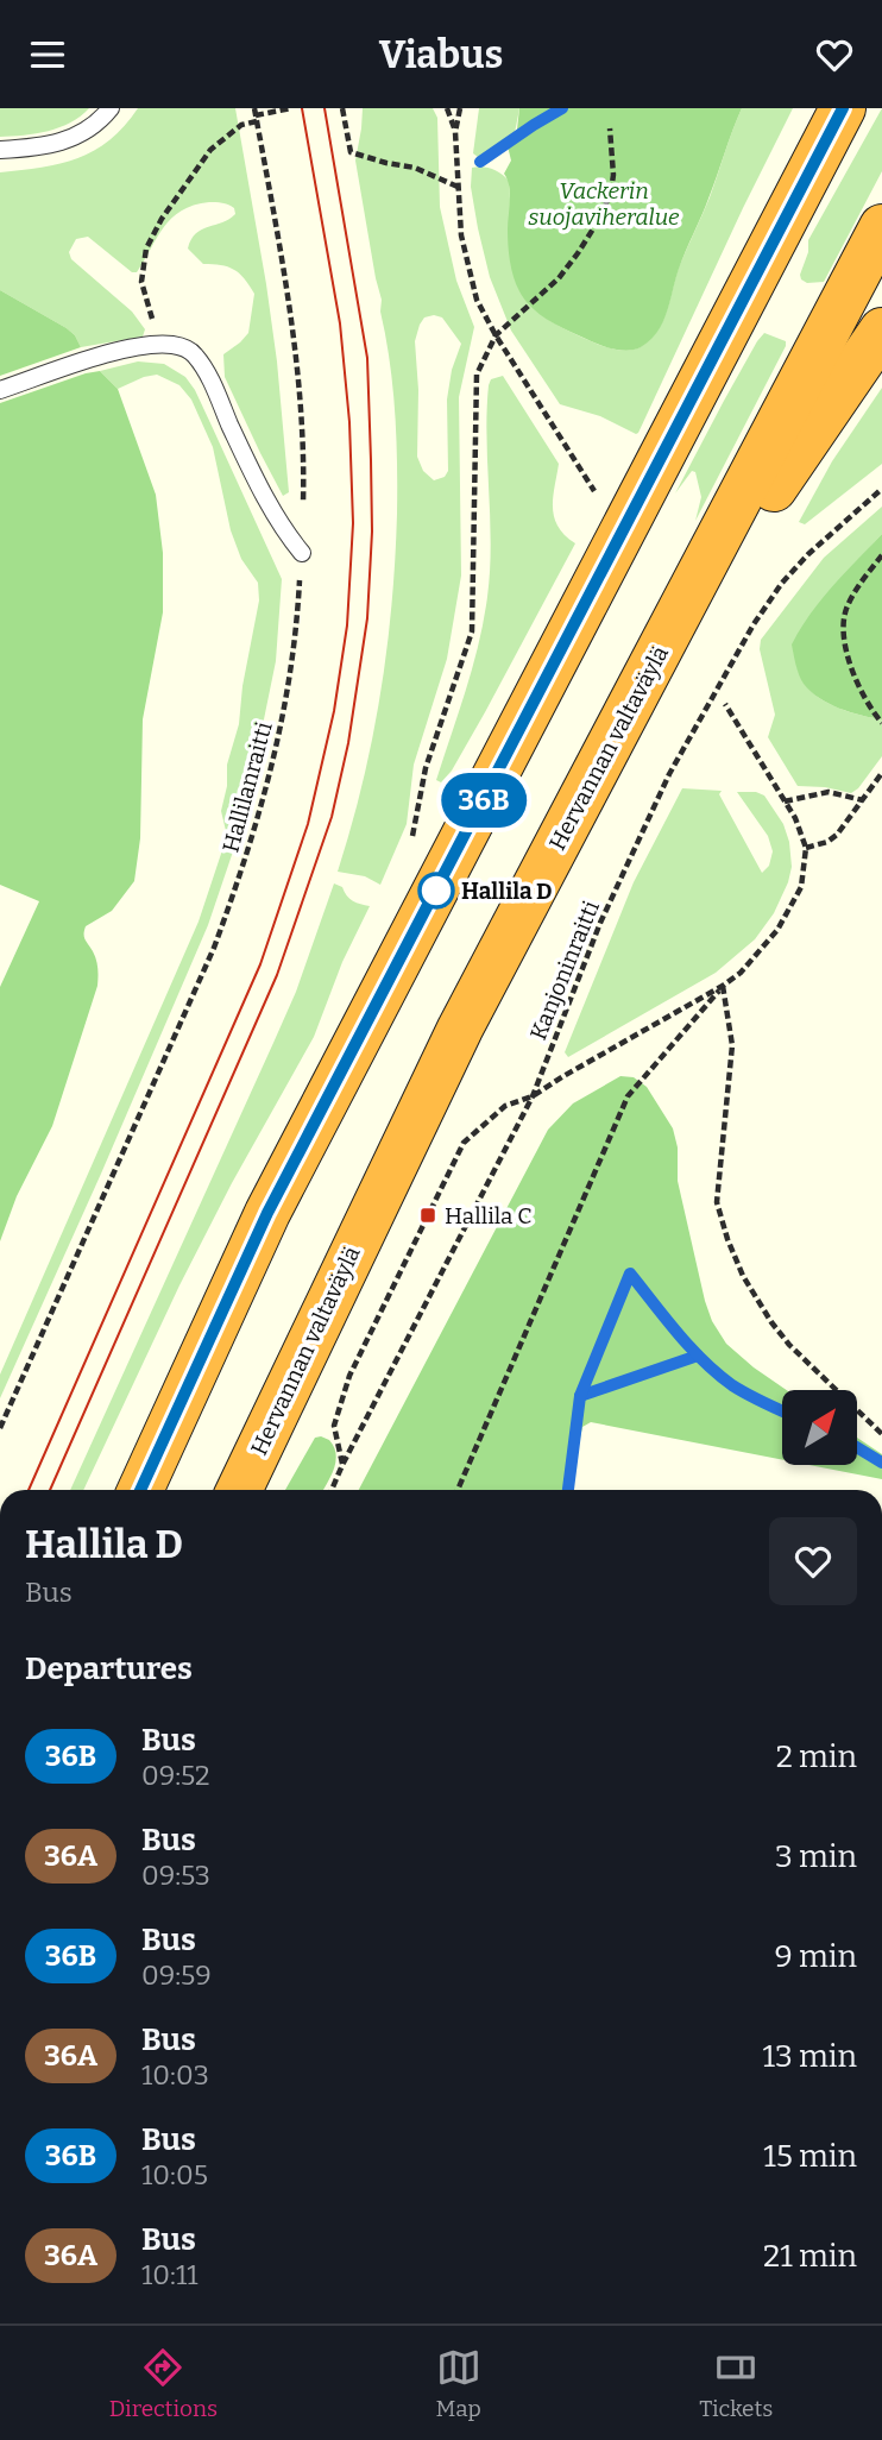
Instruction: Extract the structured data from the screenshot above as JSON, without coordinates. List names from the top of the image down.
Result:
{
  "streets": {
    "highway": ["Hervannan valtaväylä"],
    "path": ["Hallilanraitti", "Kanjoninraitti"]
  },
  "parks": ["Vackerin suojaviheralue"],
  "places": {
    "other": ["Hallila D"],
    "transit": ["Hallila C"]
  },
  "lines": ["bus line 36B"],
  "north": "top right",
  "page": {
    "header": "Viabus",
    "on_map": "36B",
    "heading": [
      ["Hallila D", "Bus"],
      "Departures"
    ],
    "list": [
      {
        "mark": "36B",
        "name": "Bus",
        "note": "09:52",
        "value": "2 min"
      },
      {
        "mark": "36A",
        "name": "Bus",
        "note": "09:53",
        "value": "3 min"
      },
      {
        "mark": "36B",
        "name": "Bus",
        "note": "09:59",
        "value": "9 min"
      },
      {
        "mark": "36A",
        "name": "Bus",
        "note": "10:03",
        "value": "13 min"
      },
      {
        "mark": "36B",
        "name": "Bus",
        "note": "10:05",
        "value": "15 min"
      },
      {
        "mark": "36A",
        "name": "Bus",
        "note": "10:11",
        "value": "21 min"
      }
    ],
    "tabs": ["Directions", "Map", "Tickets"]
  }
}
